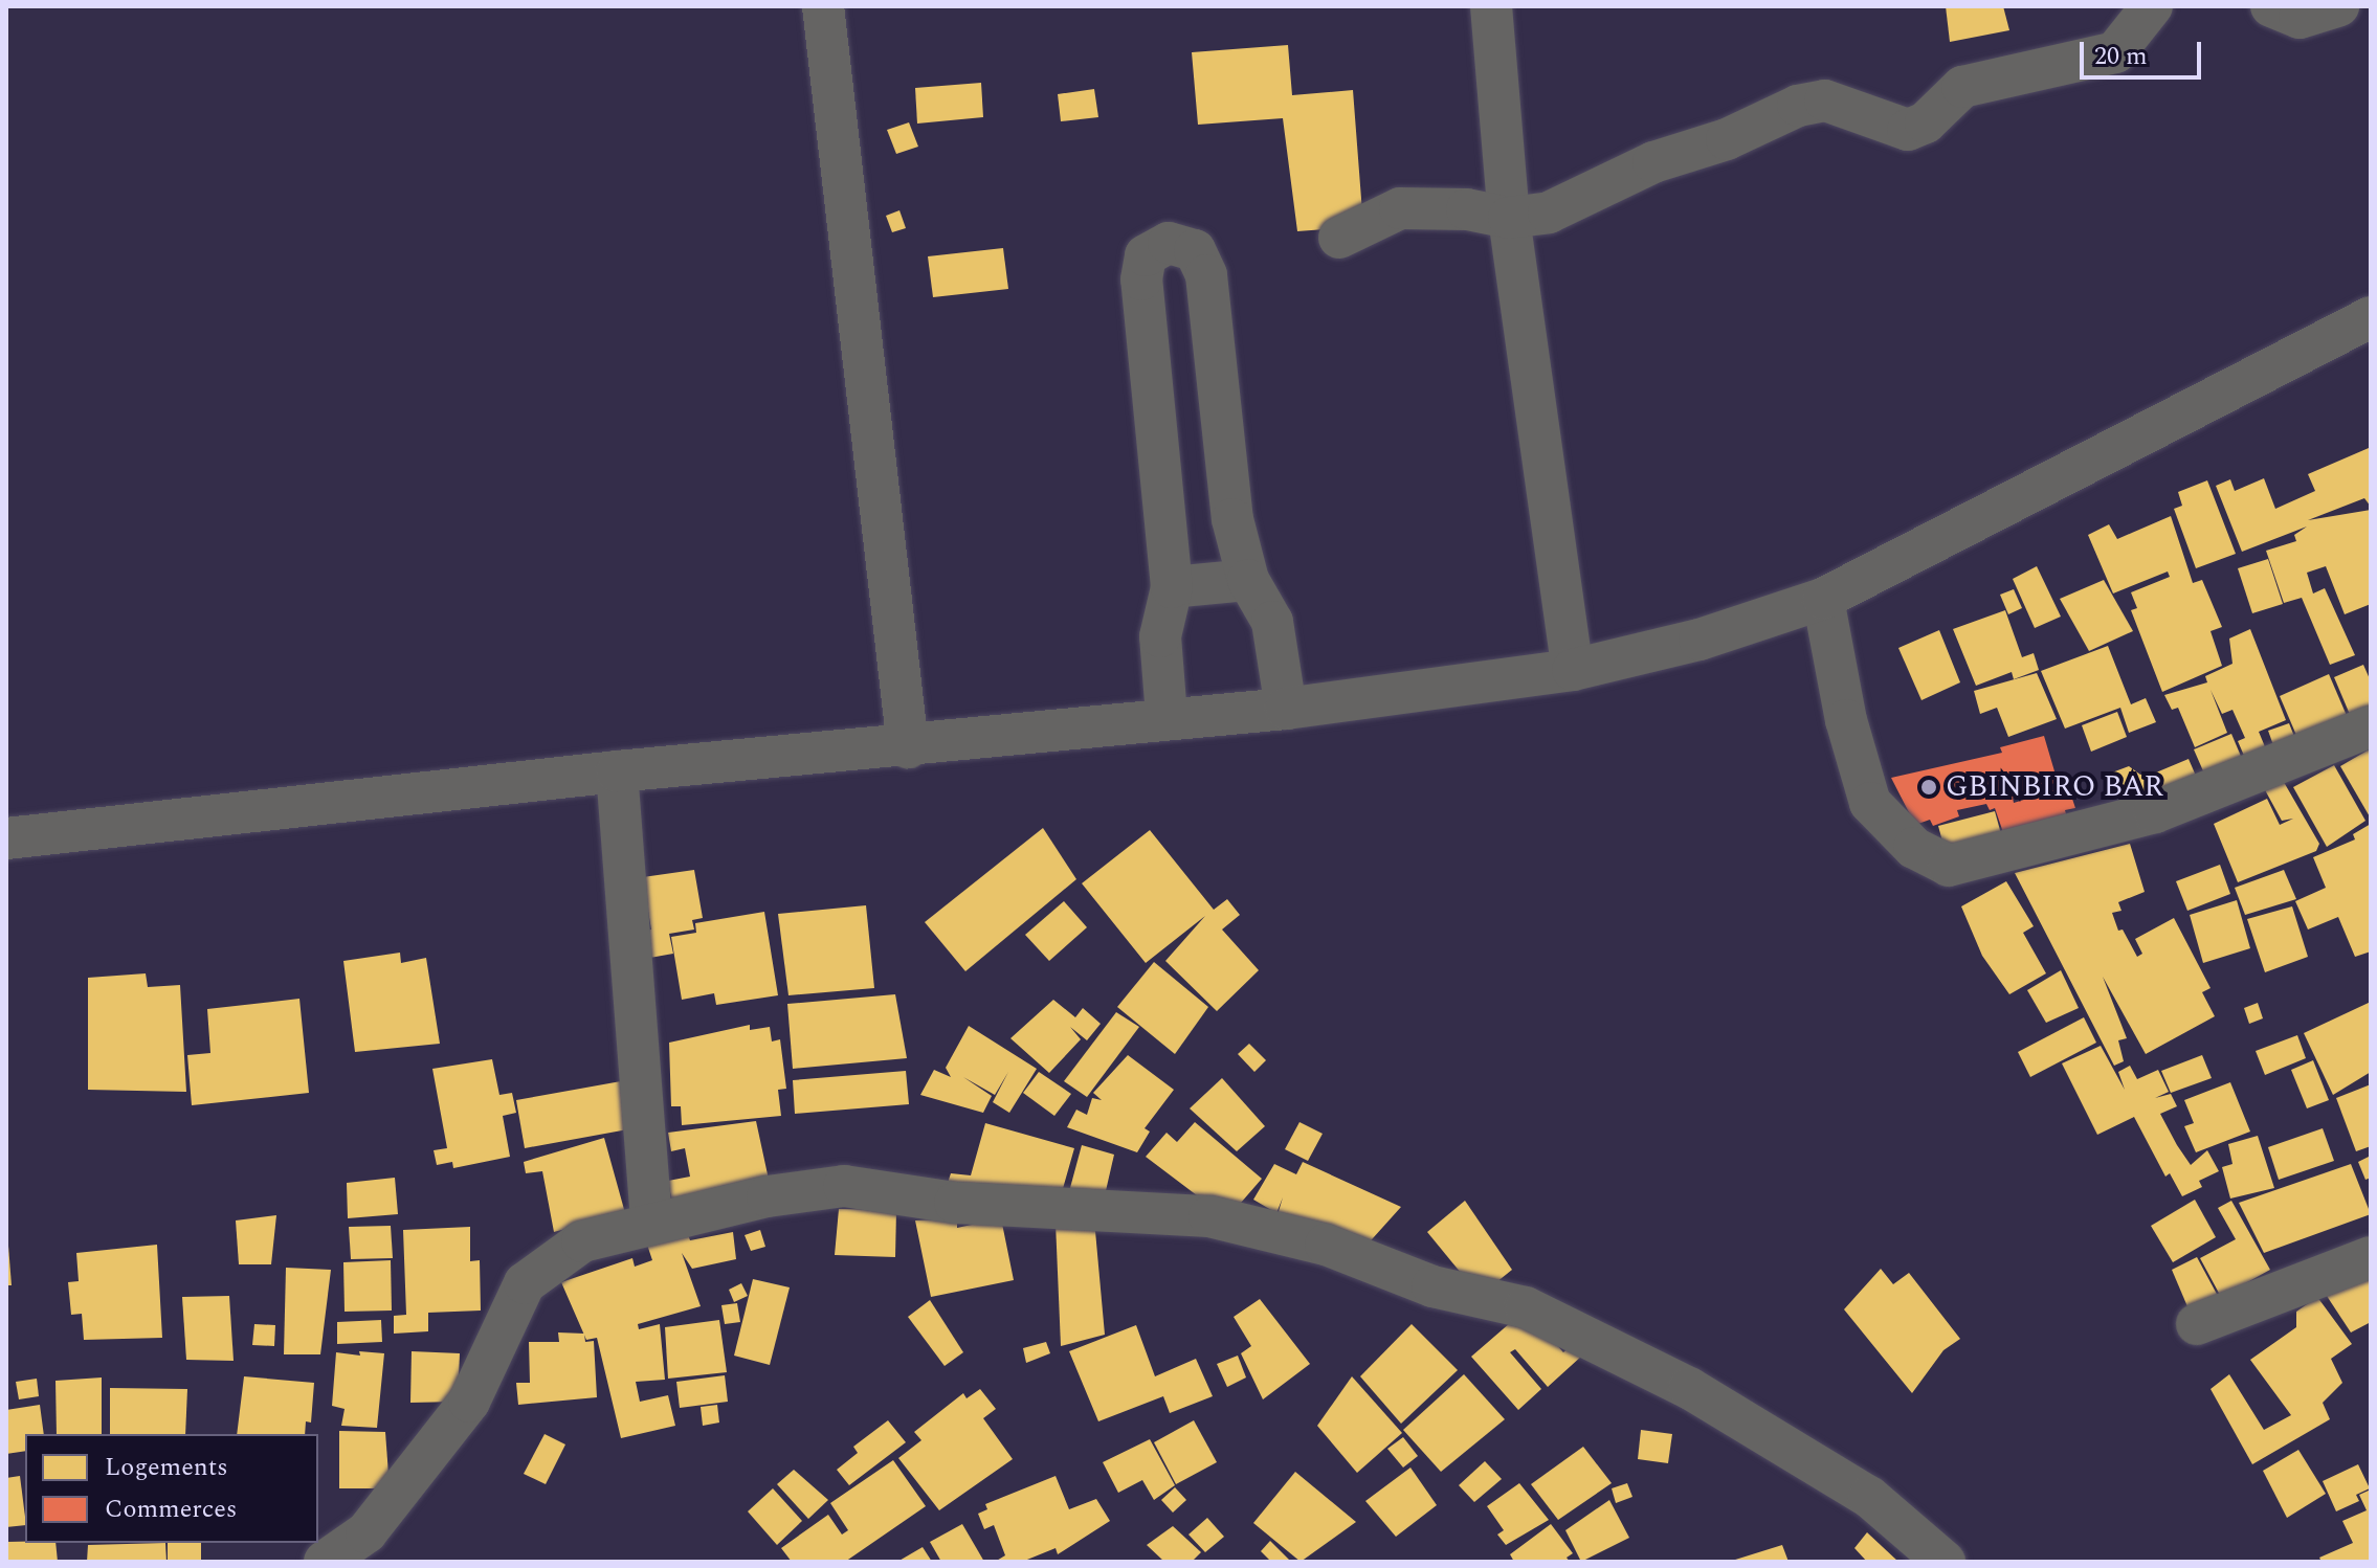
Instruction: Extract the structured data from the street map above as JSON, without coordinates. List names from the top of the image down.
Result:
{
  "places": ["GBINBIRO BAR"],
  "legend": ["Logements", "Commerces"],
  "scale_bar": "20 m"
}
